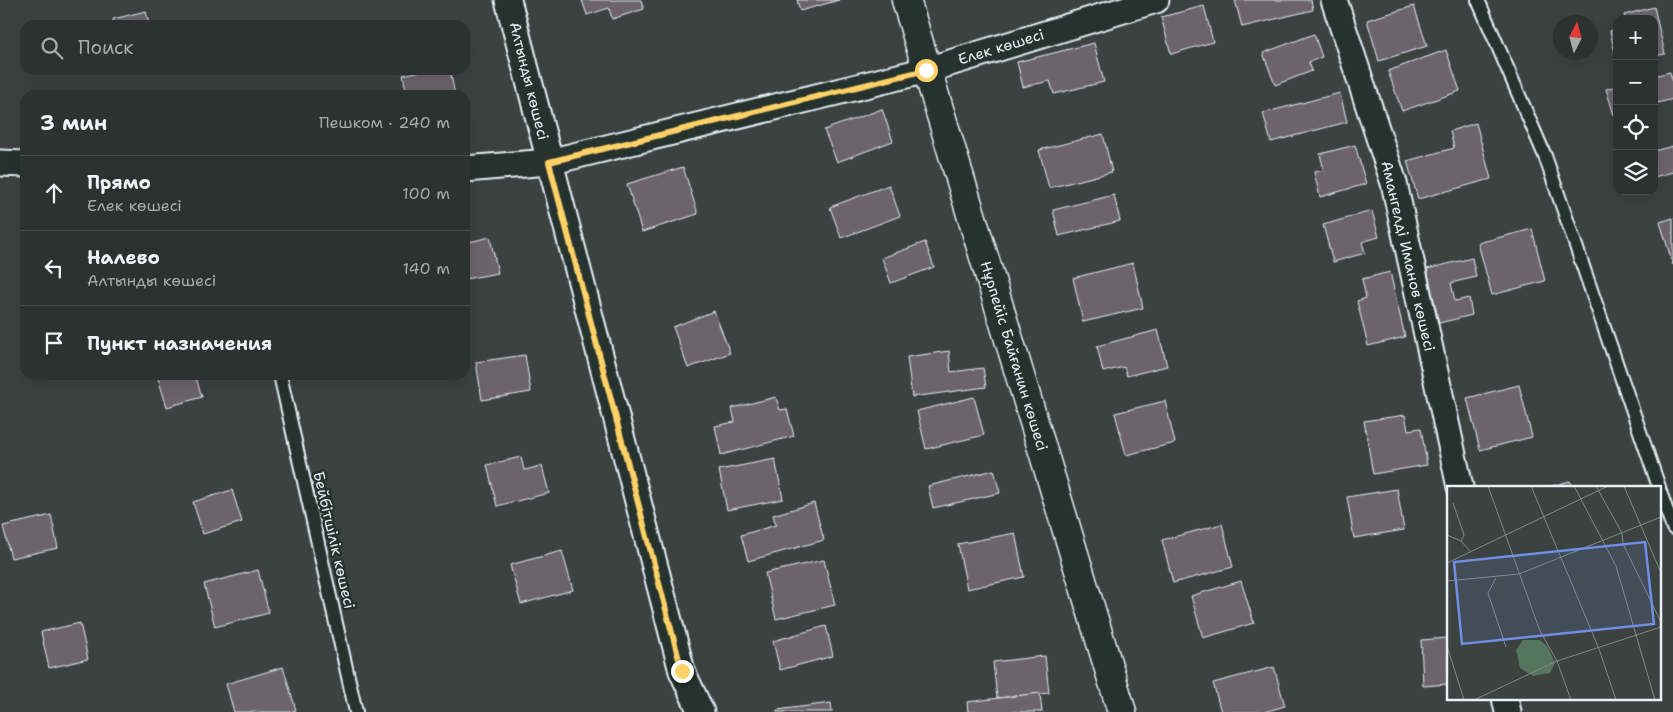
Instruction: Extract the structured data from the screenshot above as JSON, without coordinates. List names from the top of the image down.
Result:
{
  "streets": {
    "street": [
      "Елек көшесі",
      "Алтынды көшесі",
      "Амангелді Иманов көшесі",
      "Нұрпейіс Байғанин көшесі"
    ],
    "lane": ["Бейбітшілік көшесі"]
  },
  "crossings": [
    ["Елек көшесі", "Алтынды көшесі"],
    ["Елек көшесі", "Нұрпейіс Байғанин көшесі"]
  ],
  "north": "top",
  "page": {
    "map_buttons": ["+", "−"],
    "search": "Поиск",
    "heading": ["3 мин", "Пешком · 240 m"],
    "list": [
      ["Прямо", "Елек көшесі", "100 m"],
      ["Налево", "Алтынды көшесі", "140 m"],
      "Пункт назначения"
    ]
  }
}
